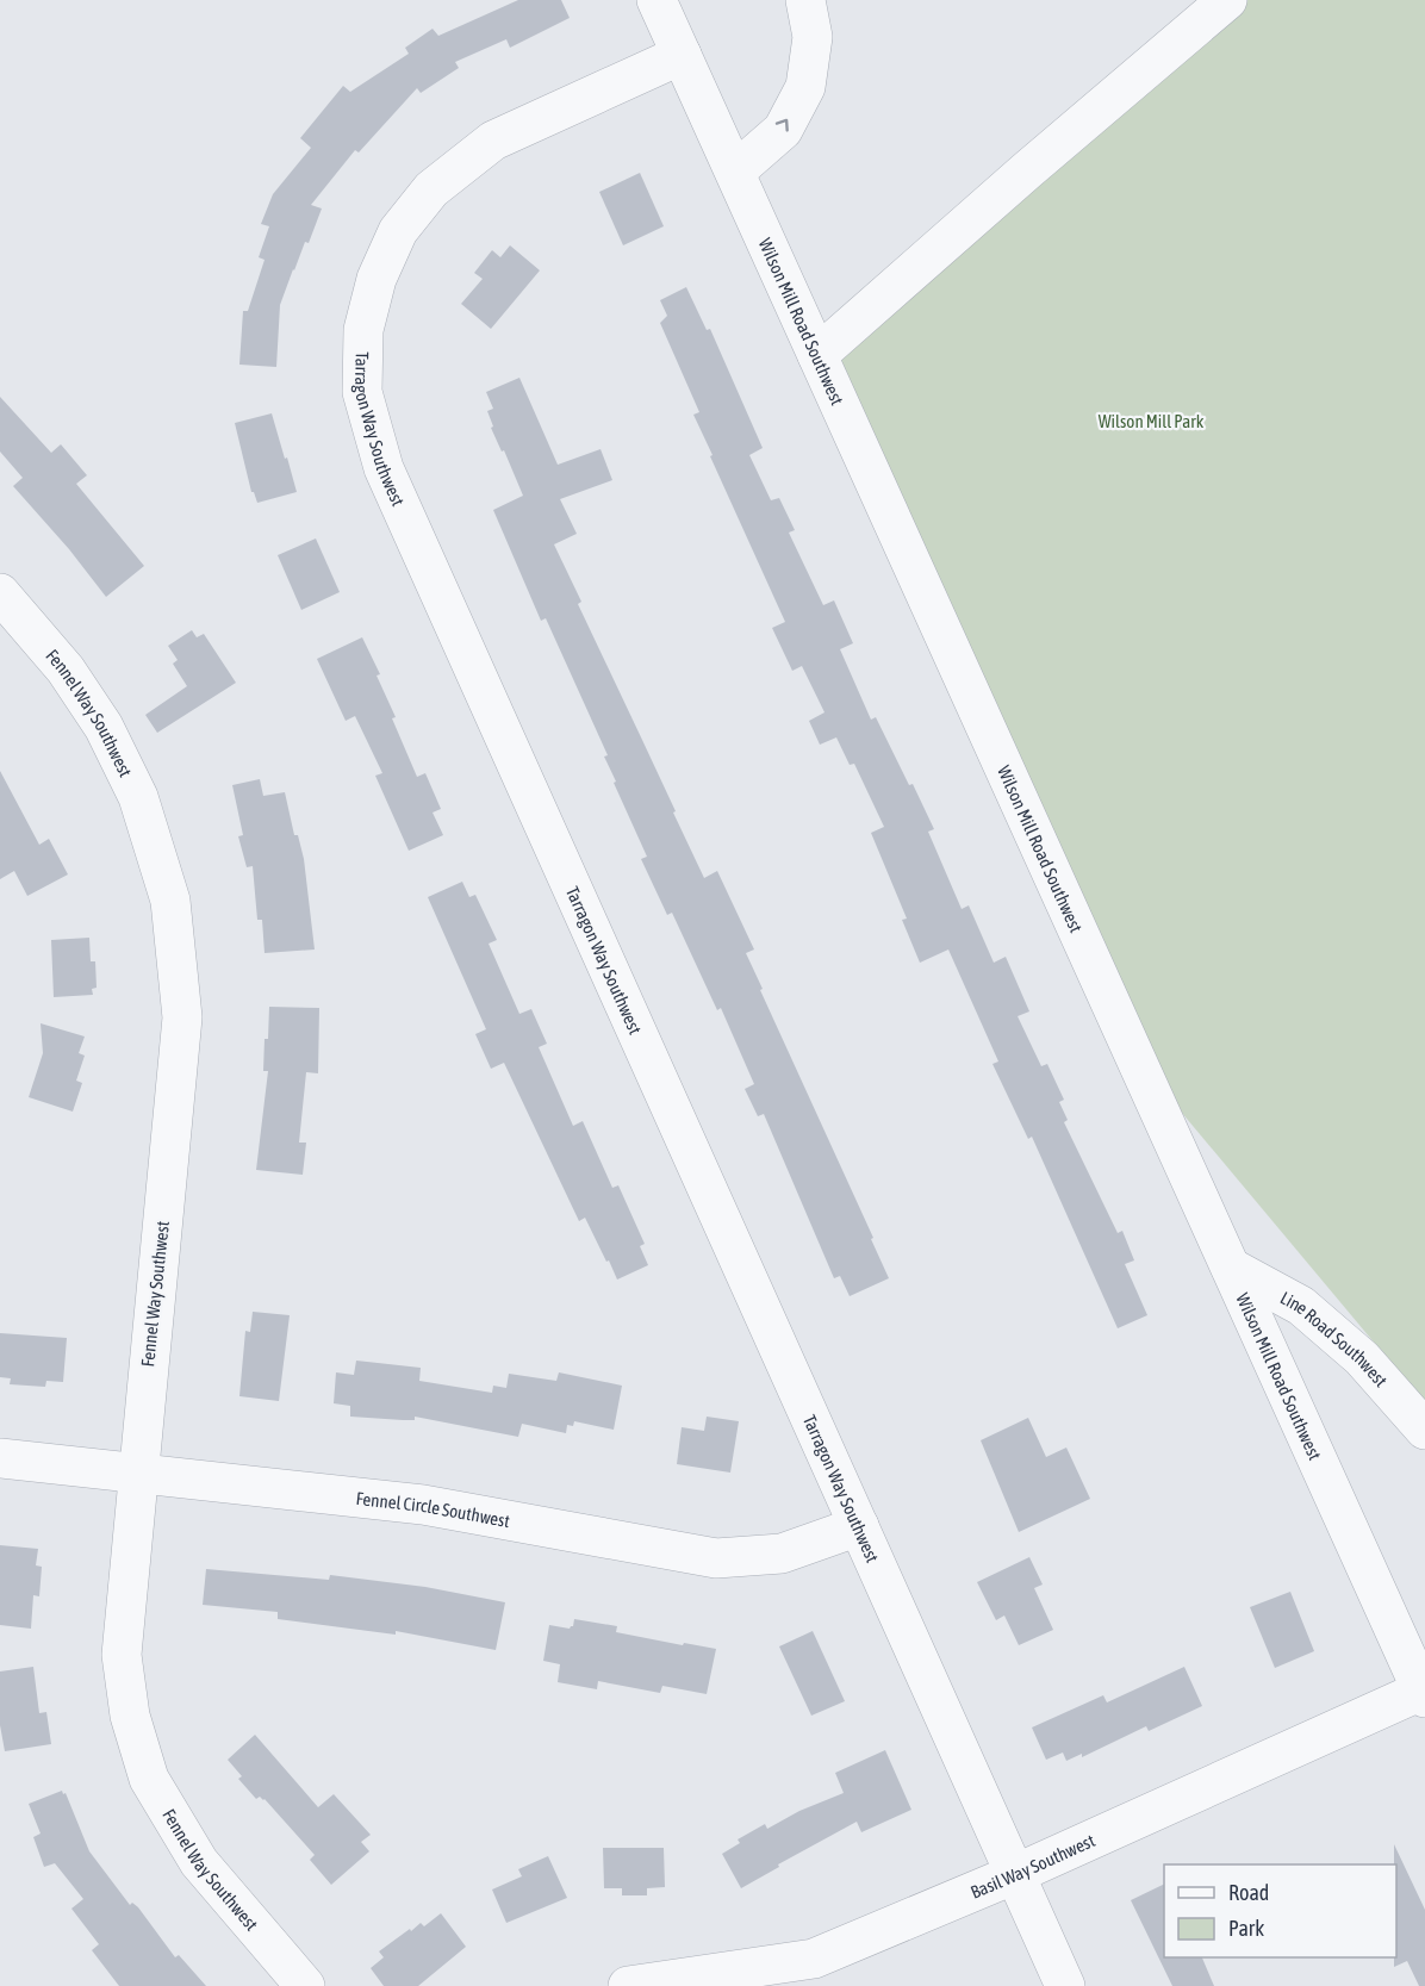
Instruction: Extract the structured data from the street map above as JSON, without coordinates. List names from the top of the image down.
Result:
{
  "streets": {
    "street": [
      "Wilson Mill Road Southwest",
      "Tarragon Way Southwest",
      "Fennel Way Southwest",
      "Line Road Southwest",
      "Fennel Circle Southwest",
      "Basil Way Southwest"
    ]
  },
  "crossings": [
    ["Wilson Mill Road Southwest", "Tarragon Way Southwest"],
    ["Wilson Mill Road Southwest", "Line Road Southwest"],
    ["Wilson Mill Road Southwest", "Basil Way Southwest"],
    ["Tarragon Way Southwest", "Fennel Circle Southwest"],
    ["Tarragon Way Southwest", "Basil Way Southwest"],
    ["Fennel Way Southwest", "Fennel Circle Southwest"]
  ],
  "parks": ["Wilson Mill Park"],
  "legend": ["Road", "Park"]
}
